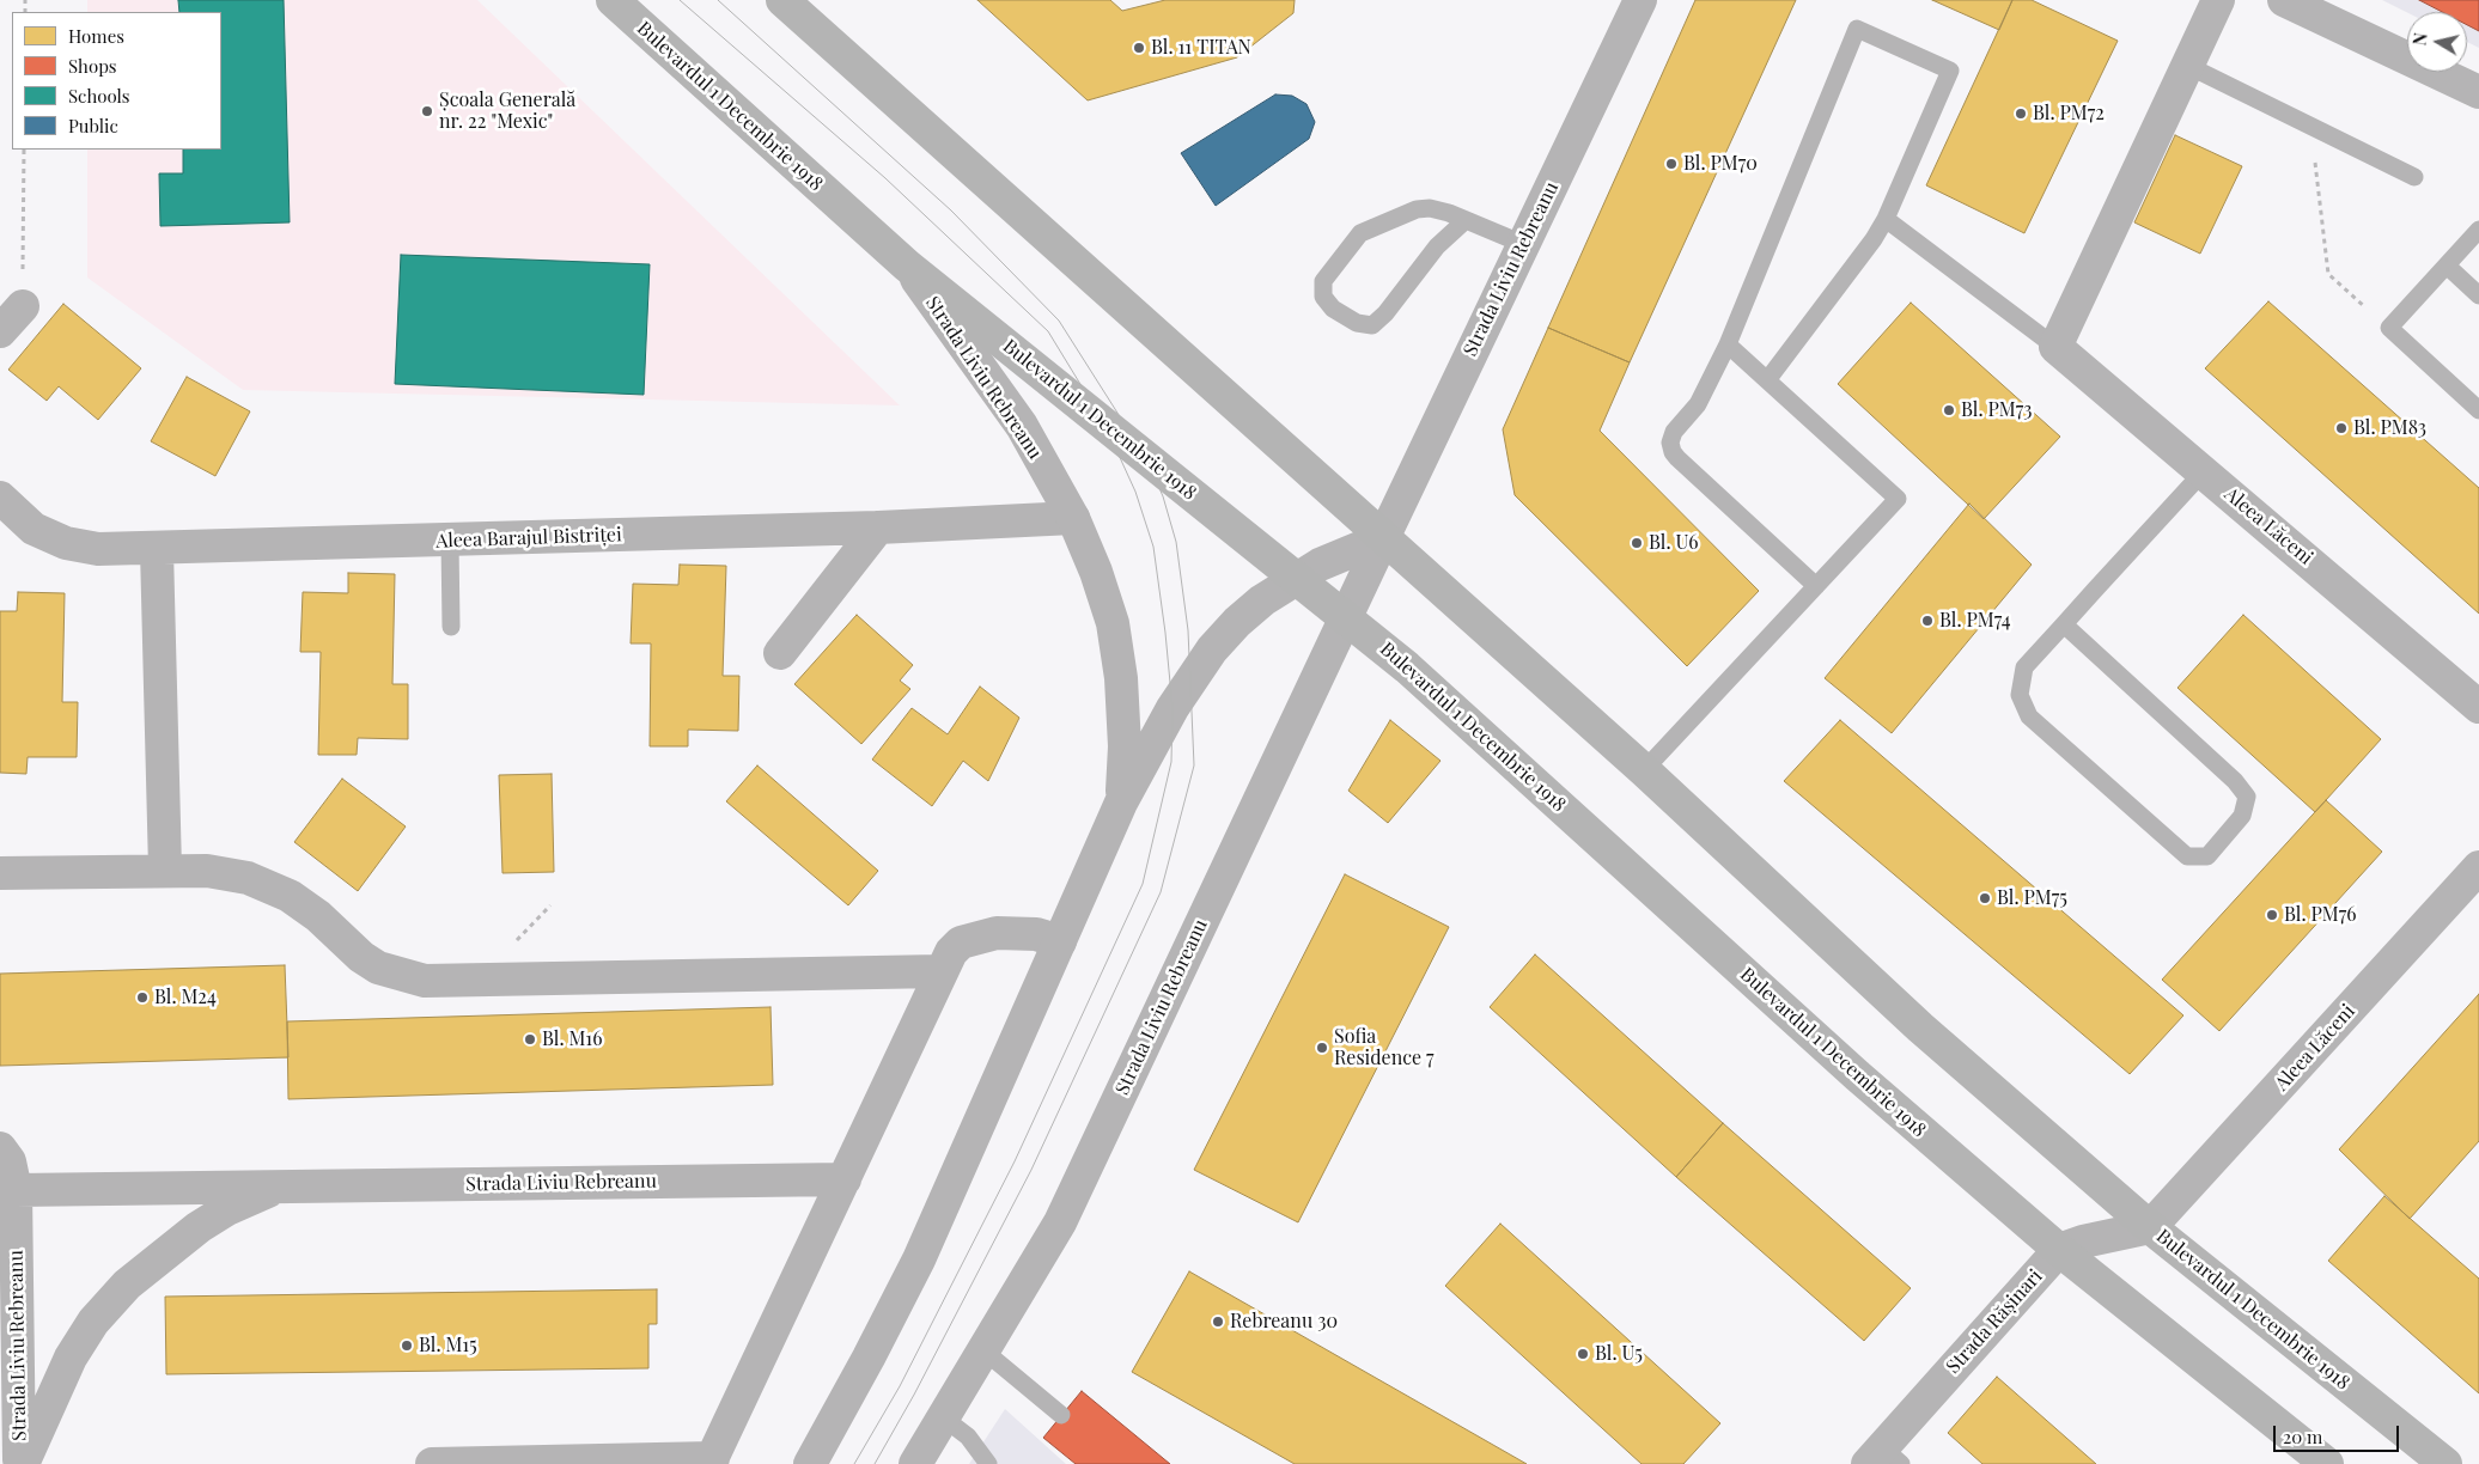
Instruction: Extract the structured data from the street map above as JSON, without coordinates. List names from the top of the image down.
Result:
{
  "streets": {
    "main road": ["Bulevardul 1 Decembrie 1918"],
    "street": [
      "Strada Liviu Rebreanu",
      "Aleea Lăceni",
      "Aleea Barajul Bistriței",
      "Strada Rășinari"
    ]
  },
  "crossings": [
    ["Bulevardul 1 Decembrie 1918", "Strada Liviu Rebreanu"],
    ["Bulevardul 1 Decembrie 1918", "Aleea Lăceni"],
    ["Bulevardul 1 Decembrie 1918", "Strada Rășinari"],
    ["Strada Liviu Rebreanu", "Aleea Barajul Bistriței"],
    ["Aleea Lăceni", "Strada Rășinari"]
  ],
  "places": [
    "Bl. 11 TITAN",
    "Școala Generală nr. 22 \"Mexic\"",
    "Bl. PM72",
    "Bl. PM70",
    "Bl. PM73",
    "Bl. PM83",
    "Bl. U6",
    "Bl. PM74",
    "Bl. PM75",
    "Bl. PM76",
    "Bl. M24",
    "Bl. M16",
    "Sofia Residence 7",
    "Rebreanu 30",
    "Bl. M15",
    "Bl. U5"
  ],
  "legend": [
    "Homes",
    "Shops",
    "Schools",
    "Public"
  ],
  "scale_bar": "20 m",
  "north": "left"
}
